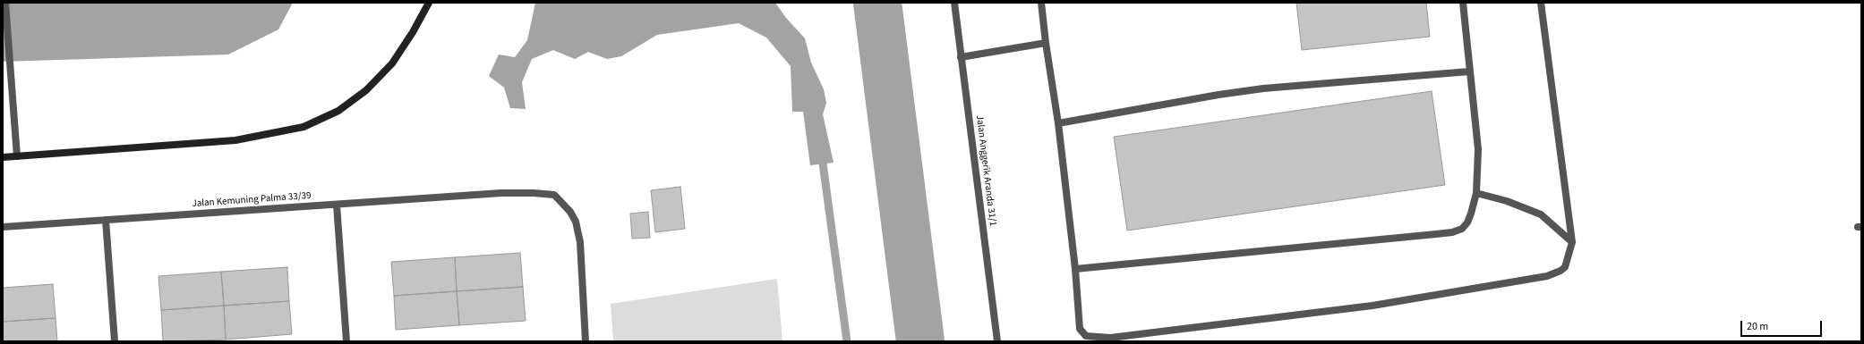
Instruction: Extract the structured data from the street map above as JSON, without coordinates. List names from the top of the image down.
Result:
{
  "streets": {
    "street": ["Jalan Anggerik Aranda 31/1", "Jalan Kemuning Palma 33/39"]
  },
  "scale_bar": "20 m"
}
